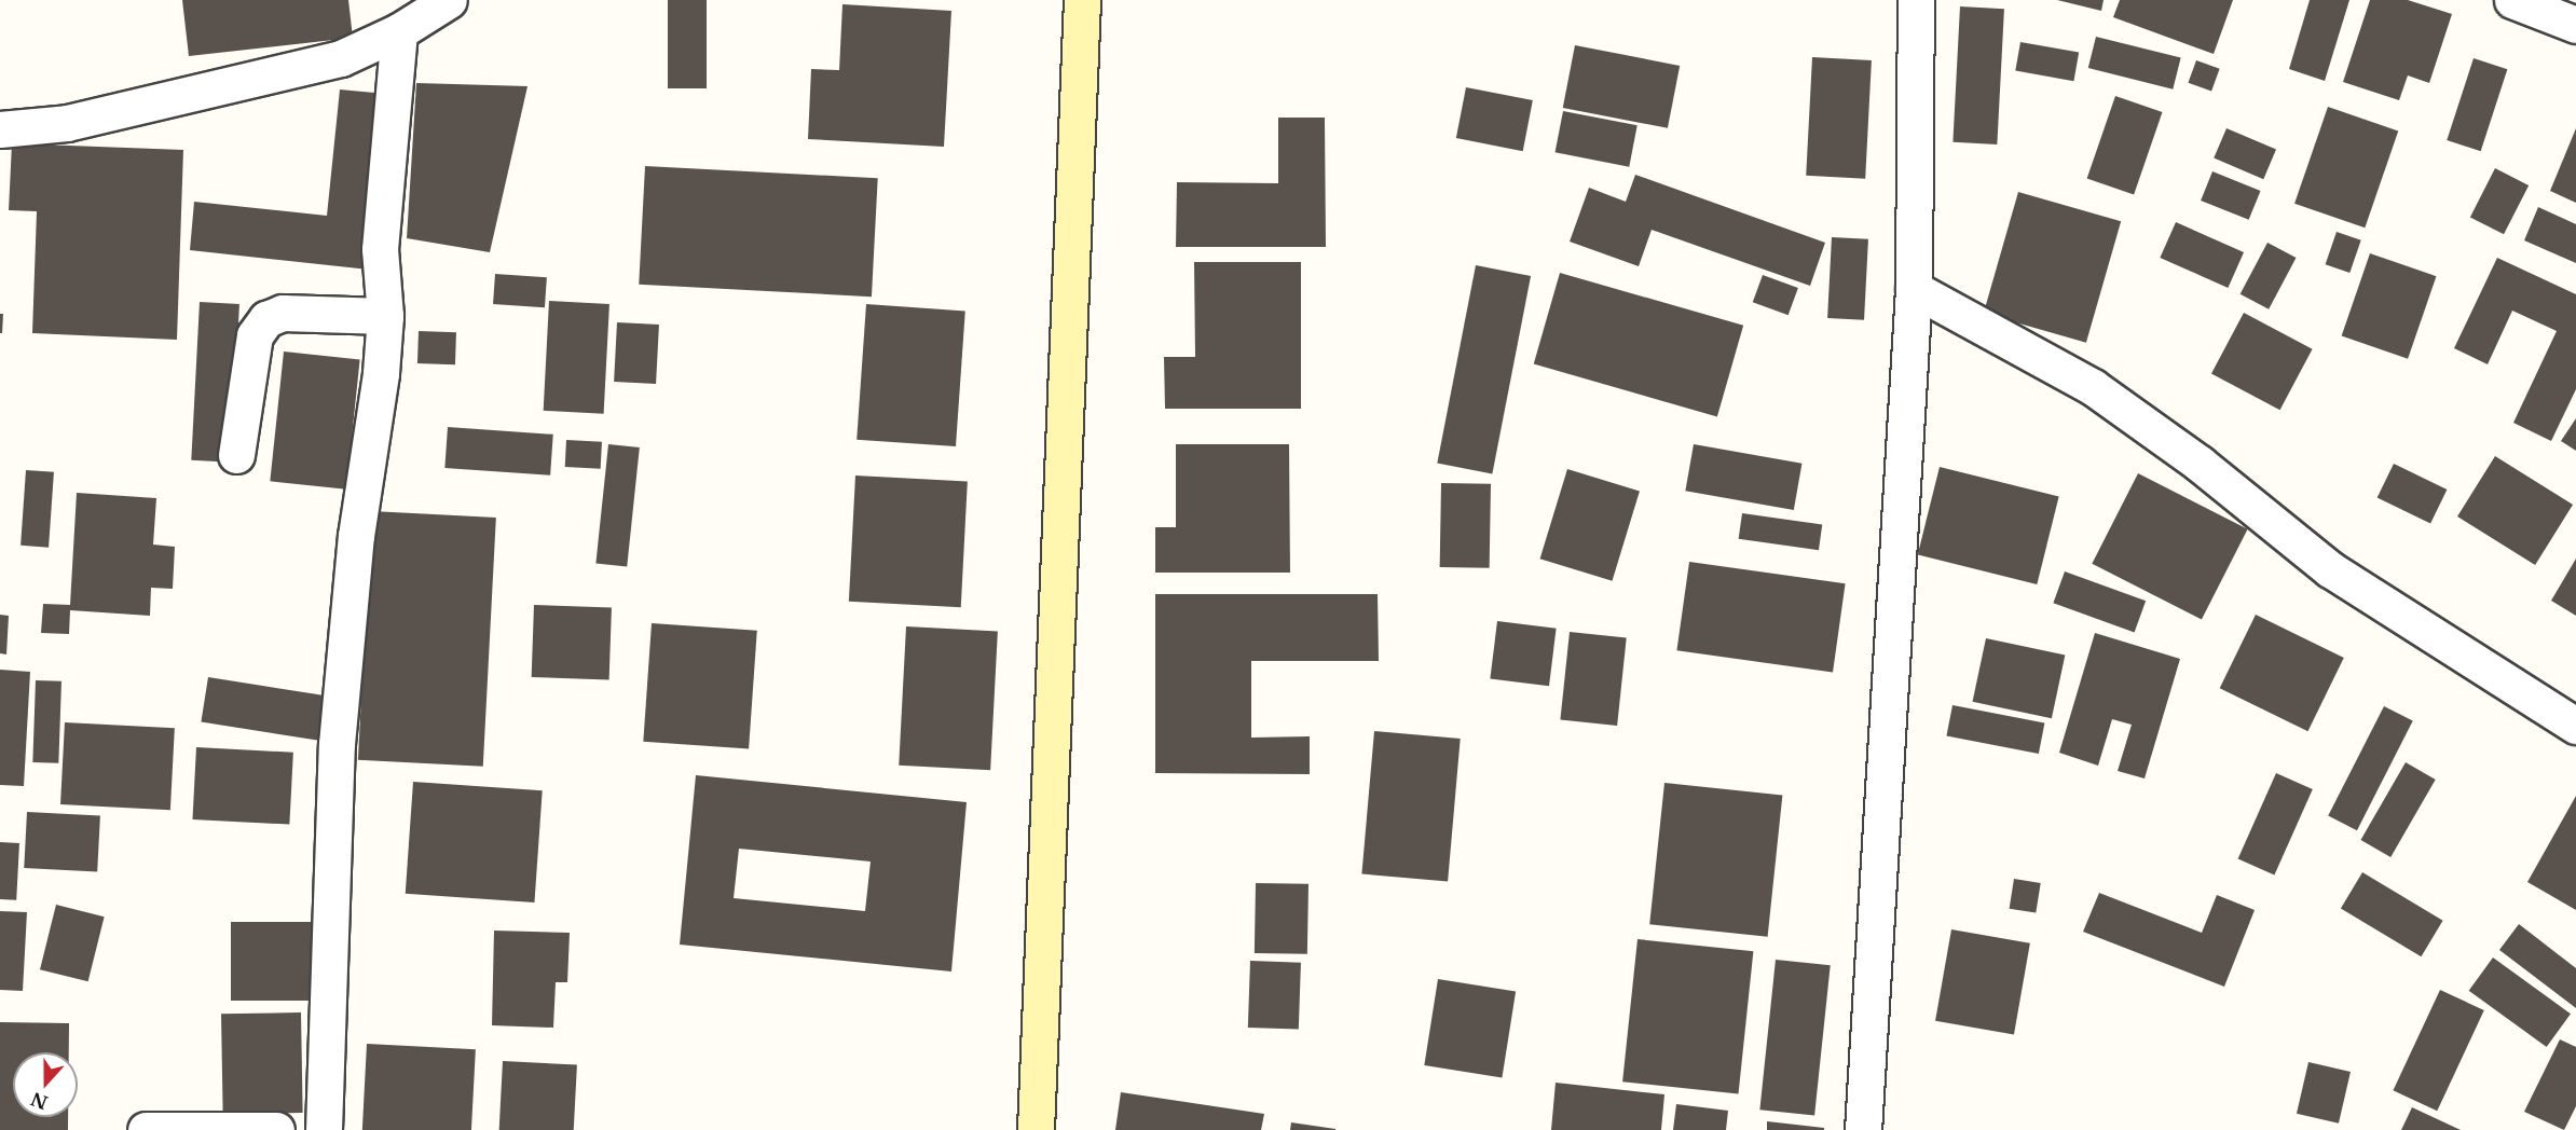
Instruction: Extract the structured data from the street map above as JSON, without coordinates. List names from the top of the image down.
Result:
{
  "north": "bottom"
}
